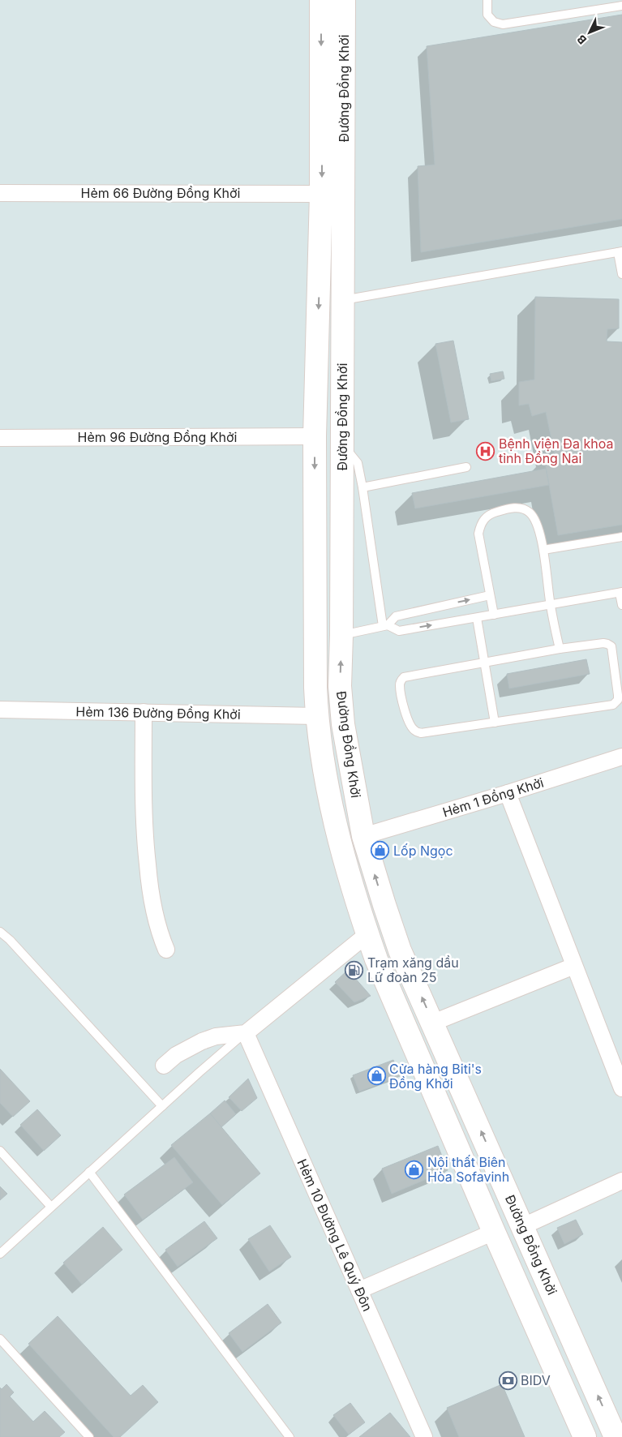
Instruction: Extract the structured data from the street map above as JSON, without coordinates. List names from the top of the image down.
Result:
{
  "streets": {
    "main road": ["Đường Đồng Khởi"],
    "street": [
      "Hẻm 66 Đường Đồng Khởi",
      "Hẻm 96 Đường Đồng Khởi",
      "Hẻm 136 Đường Đồng Khởi",
      "Hẻm 1 Đồng Khởi",
      "Hẻm 10 Đường Lê Quý Đôn"
    ]
  },
  "crossings": [
    ["Đường Đồng Khởi", "Hẻm 66 Đường Đồng Khởi"],
    ["Đường Đồng Khởi", "Hẻm 96 Đường Đồng Khởi"],
    ["Đường Đồng Khởi", "Hẻm 136 Đường Đồng Khởi"],
    ["Đường Đồng Khởi", "Hẻm 1 Đồng Khởi"]
  ],
  "places": {
    "hospital": ["Bệnh viện Đa khoa tỉnh Đồng Nai"],
    "shop": ["Lốp Ngọc", "Cửa hàng Biti's Đồng Khởi", "Nội thất Biên Hòa Sofavinh"],
    "fuel station": ["Trạm xăng dầu Lữ đoàn 25"],
    "bank": ["BIDV"]
  },
  "north": "bottom left"
}
